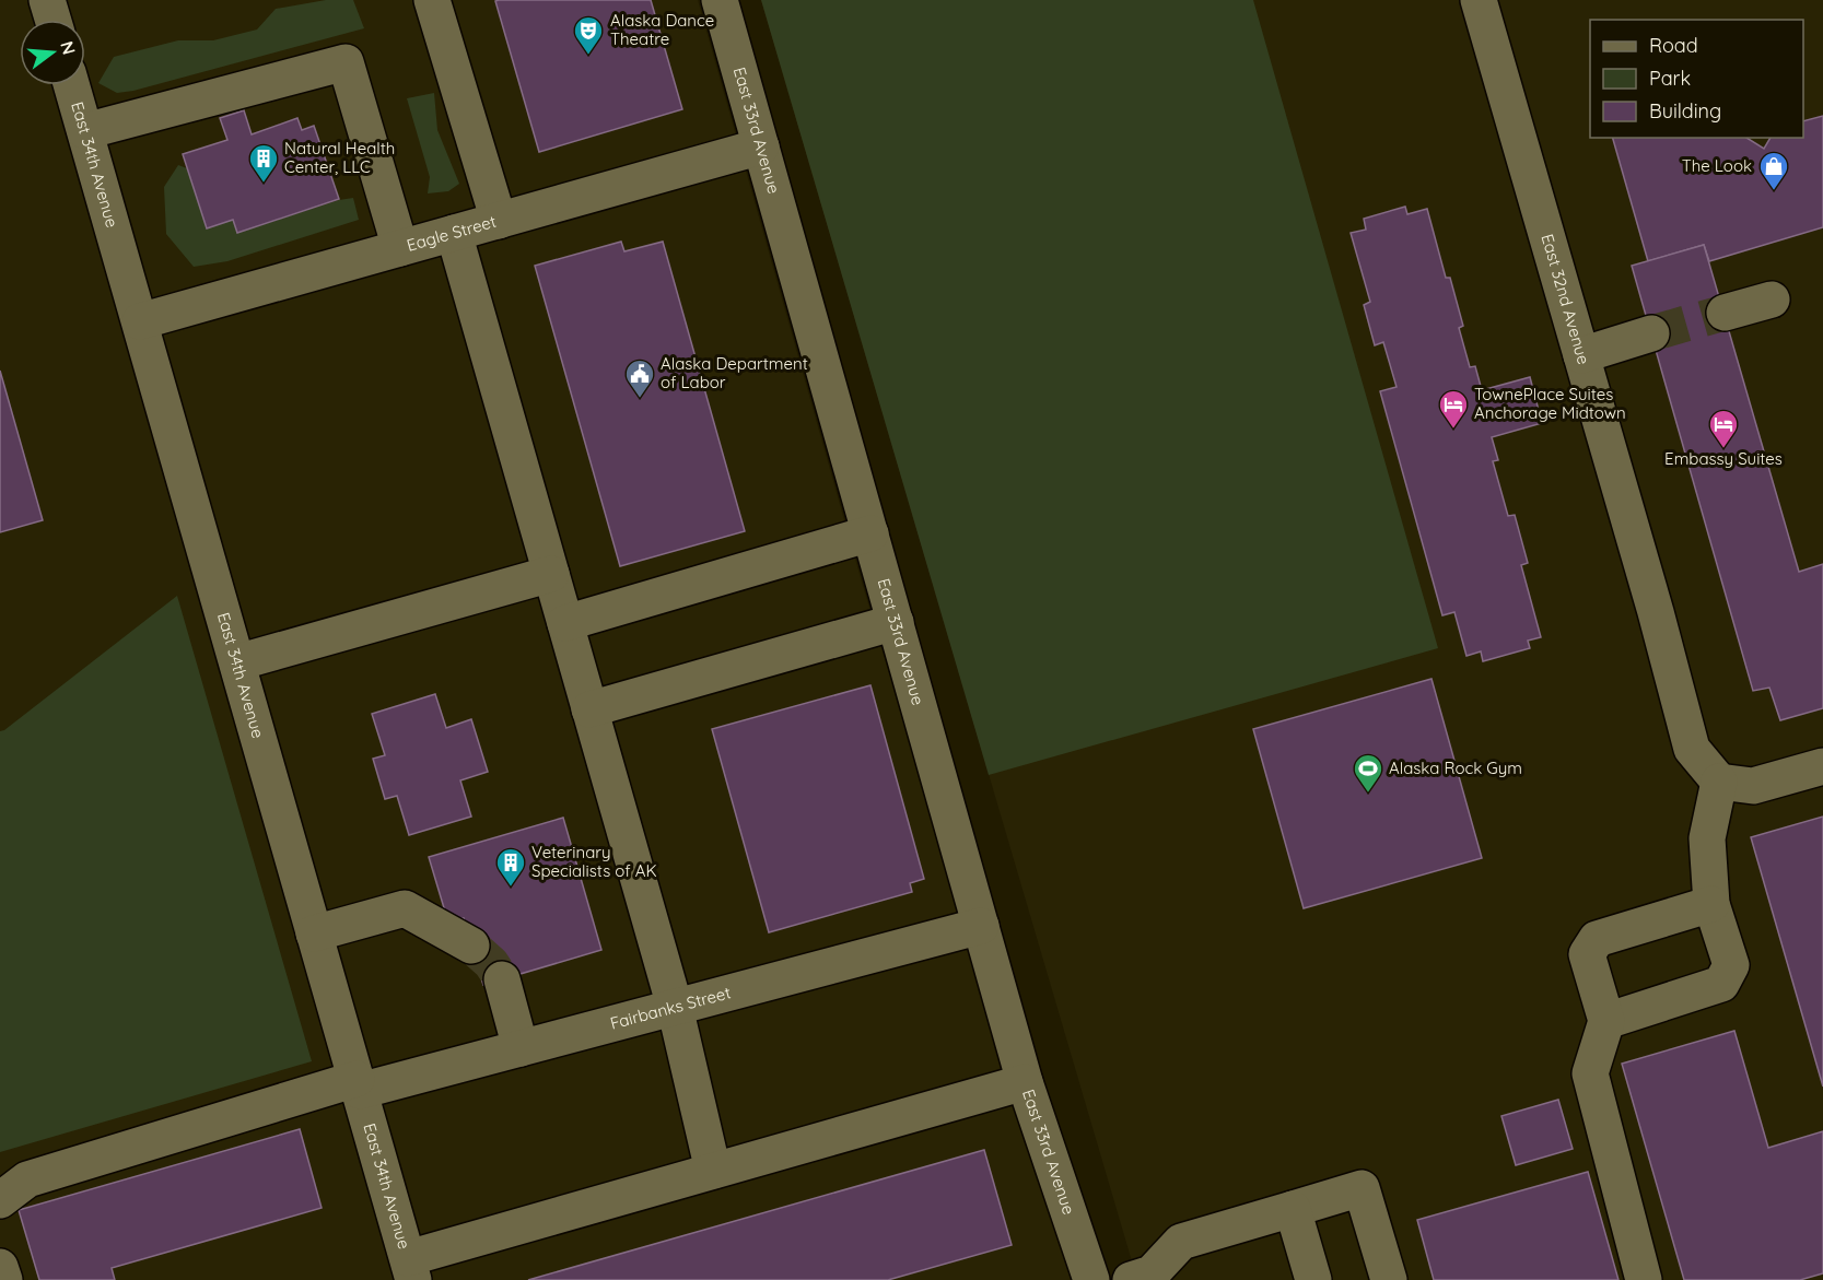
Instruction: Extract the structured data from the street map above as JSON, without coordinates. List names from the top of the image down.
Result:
{
  "streets": {
    "street": [
      "East 33rd Avenue",
      "East 34th Avenue",
      "Eagle Street",
      "East 32nd Avenue",
      "Fairbanks Street"
    ]
  },
  "crossings": [
    ["East 33rd Avenue", "Eagle Street"],
    ["East 33rd Avenue", "Fairbanks Street"],
    ["East 34th Avenue", "Eagle Street"],
    ["East 34th Avenue", "Fairbanks Street"]
  ],
  "places": {
    "theatre": ["Alaska Dance Theatre"],
    "building": ["Natural Health Center, LLC", "Veterinary Specialists of AK"],
    "shop": ["The Look"],
    "public building": ["Alaska Department of Labor"],
    "hotel": ["TownePlace Suites Anchorage Midtown", "Embassy Suites"],
    "sports": ["Alaska Rock Gym"]
  },
  "legend": ["Road", "Park", "Building"],
  "north": "right"
}
